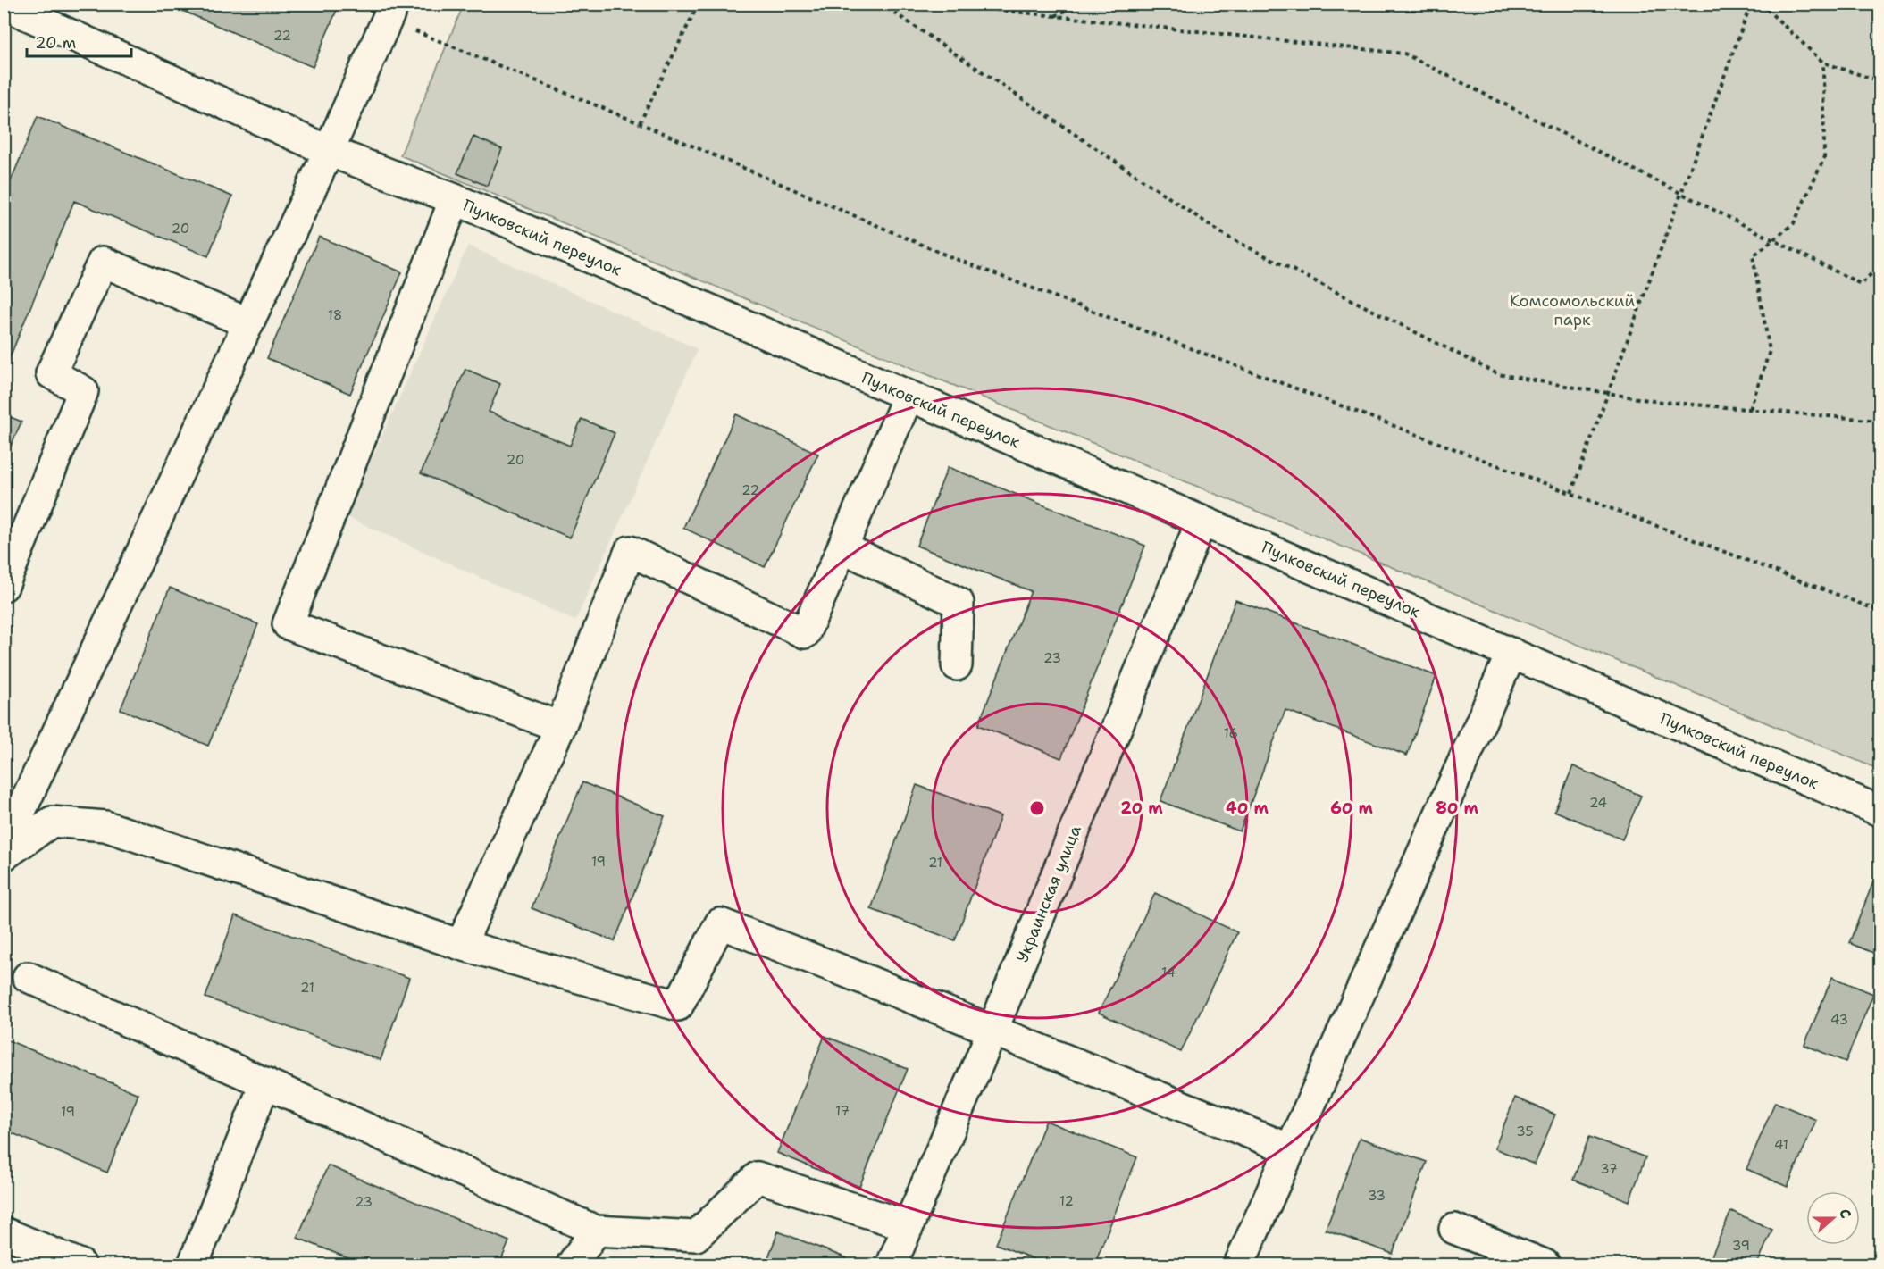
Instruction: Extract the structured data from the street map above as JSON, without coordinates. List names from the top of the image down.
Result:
{
  "streets": {
    "street": ["Пулковский переулок", "Украинская улица"]
  },
  "crossings": [
    ["Пулковский переулок", "Украинская улица"]
  ],
  "parks": ["Комсомольский парк"],
  "house_numbers": [
    "22",
    "20",
    "18",
    "20",
    "22",
    "23",
    "16",
    "24",
    "19",
    "21",
    "14",
    "21",
    "43",
    "17",
    "19",
    "35",
    "41",
    "37",
    "33",
    "12",
    "23",
    "39"
  ],
  "scale_bar": "20 m",
  "north": "right",
  "rings": [
    "20 m",
    "40 m",
    "60 m",
    "80 m"
  ]
}
